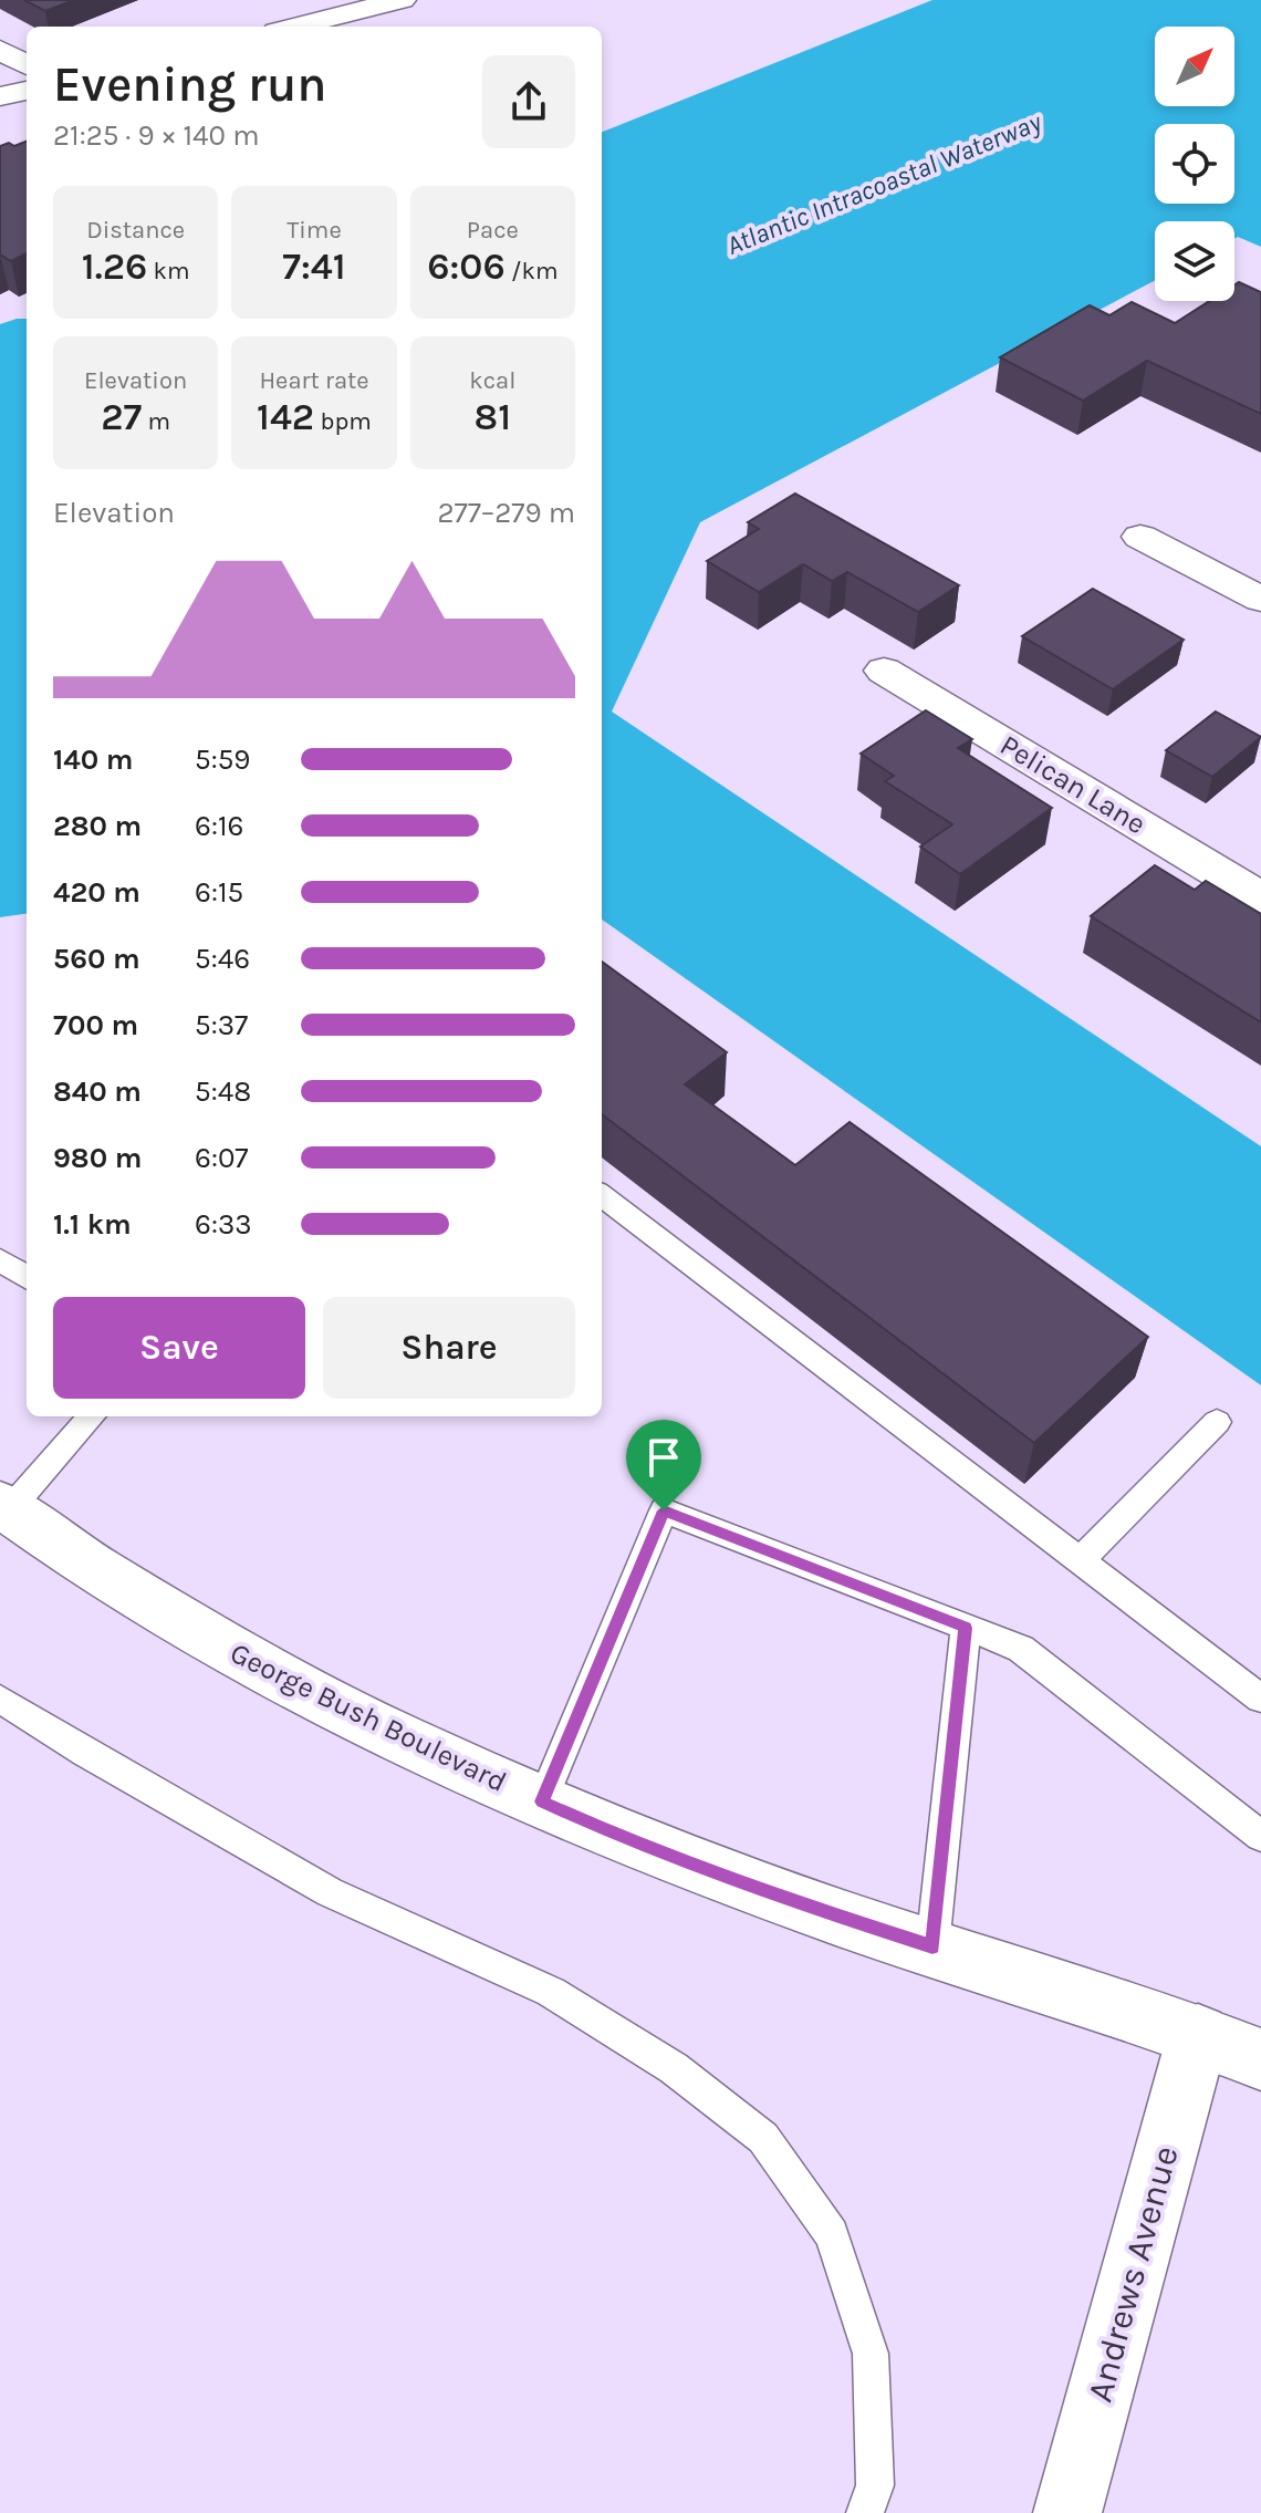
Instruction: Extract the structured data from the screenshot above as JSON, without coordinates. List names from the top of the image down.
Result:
{
  "streets": {
    "street": ["Pelican Lane", "George Bush Boulevard", "Andrews Avenue"]
  },
  "crossings": [
    ["George Bush Boulevard", "Andrews Avenue"]
  ],
  "water": ["Atlantic Intracoastal Waterway"],
  "north": "top right",
  "page": {
    "heading": ["Evening run", "21:25 · 9 × 140 m"],
    "stats": [
      ["Distance", "1.26 km"],
      ["Time", "7:41"],
      ["Pace", "6:06 /km"],
      ["Elevation", "27 m"],
      ["Heart rate", "142 bpm"],
      ["kcal", "81"]
    ],
    "chart": ["Elevation", "277–279 m"],
    "list": [
      {
        "name": "140 m",
        "note": "5:59"
      },
      {
        "name": "280 m",
        "note": "6:16"
      },
      {
        "name": "420 m",
        "note": "6:15"
      },
      {
        "name": "560 m",
        "note": "5:46"
      },
      {
        "name": "700 m",
        "note": "5:37"
      },
      {
        "name": "840 m",
        "note": "5:48"
      },
      {
        "name": "980 m",
        "note": "6:07"
      },
      {
        "name": "1.1 km",
        "note": "6:33"
      }
    ],
    "buttons": ["Save", "Share"]
  }
}
